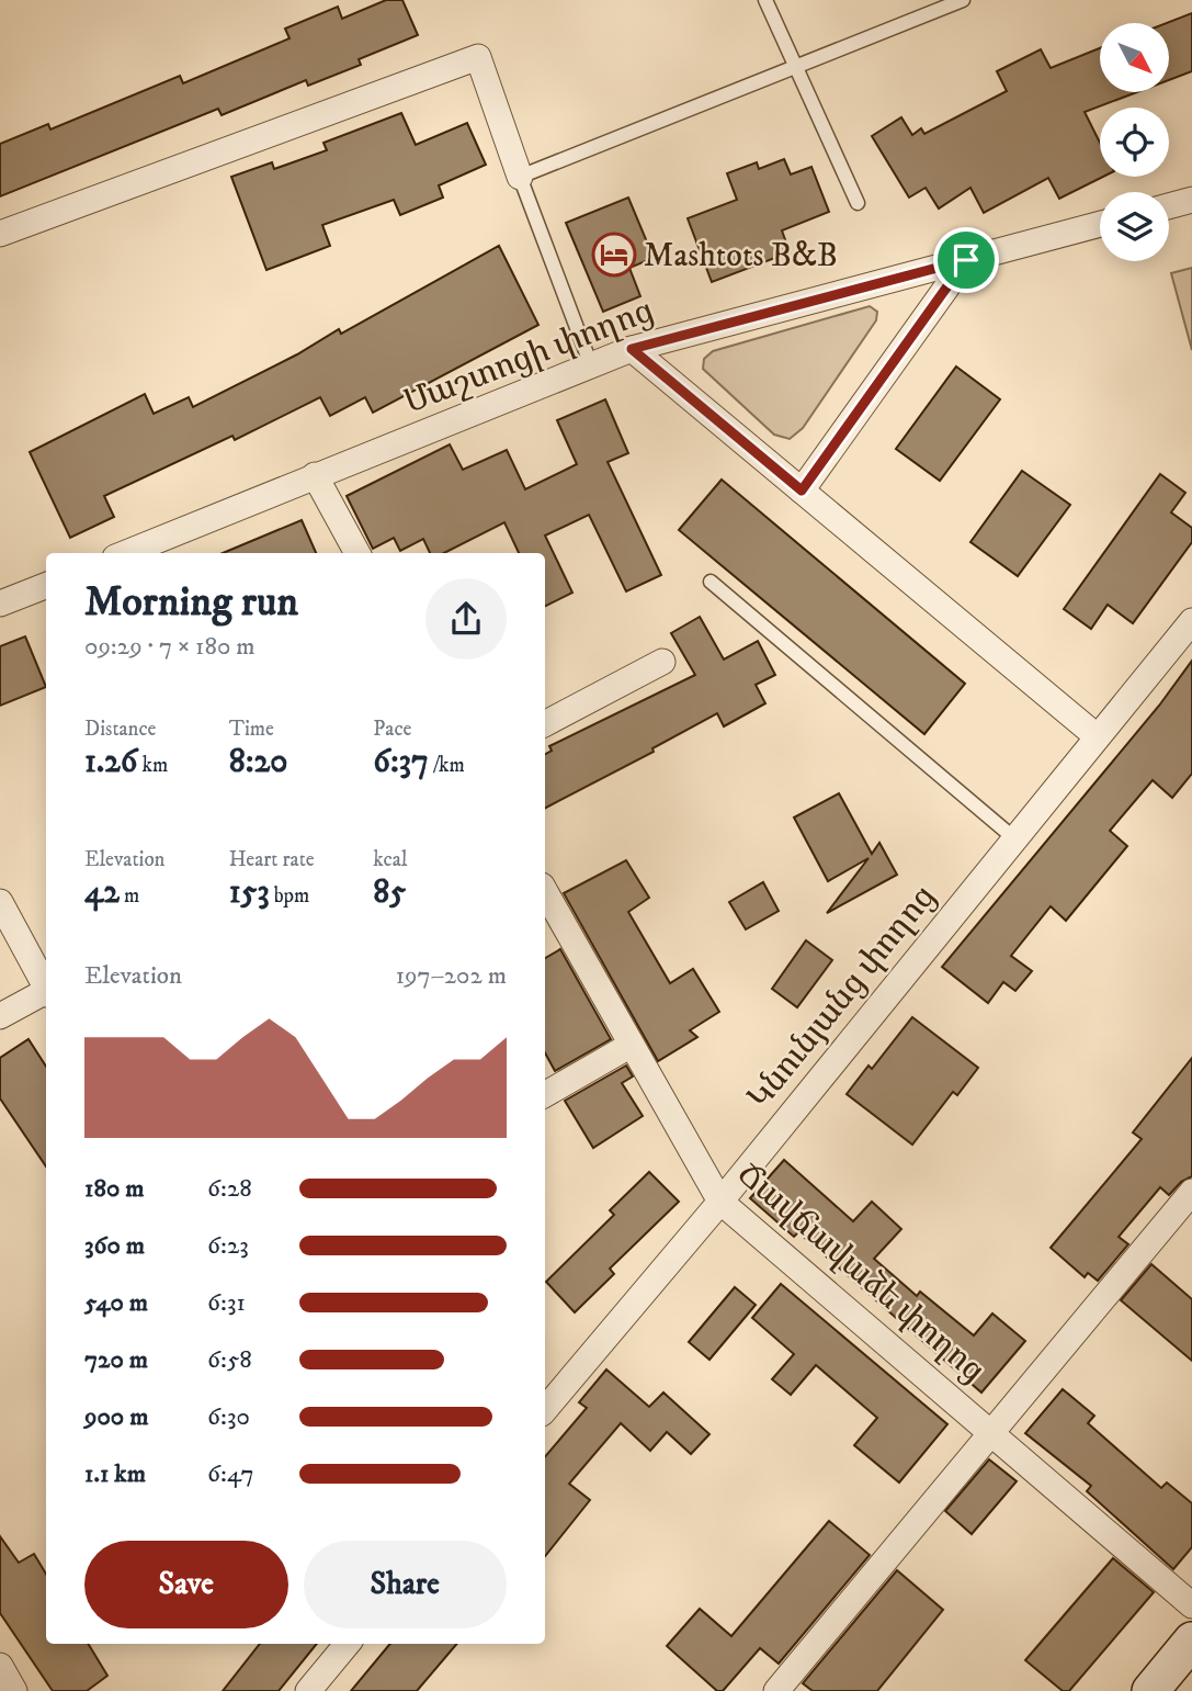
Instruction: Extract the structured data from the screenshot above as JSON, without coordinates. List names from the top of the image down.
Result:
{
  "streets": {
    "street": ["Մաշտոցի փողոց", "Կնունյանց փողոց", "Ճավճավաձե փողոց"]
  },
  "crossings": [
    ["Կնունյանց փողոց", "Ճավճավաձե փողոց"]
  ],
  "places": {
    "hotel": ["Mashtots B&B"]
  },
  "north": "bottom right",
  "page": {
    "heading": ["Morning run", "09:29 · 7 × 180 m"],
    "stats": [
      ["Distance", "1.26 km"],
      ["Time", "8:20"],
      ["Pace", "6:37 /km"],
      ["Elevation", "42 m"],
      ["Heart rate", "153 bpm"],
      ["kcal", "85"]
    ],
    "chart": ["Elevation", "197–202 m"],
    "list": [
      {
        "name": "180 m",
        "note": "6:28"
      },
      {
        "name": "360 m",
        "note": "6:23"
      },
      {
        "name": "540 m",
        "note": "6:31"
      },
      {
        "name": "720 m",
        "note": "6:58"
      },
      {
        "name": "900 m",
        "note": "6:30"
      },
      {
        "name": "1.1 km",
        "note": "6:47"
      }
    ],
    "buttons": ["Save", "Share"]
  }
}
